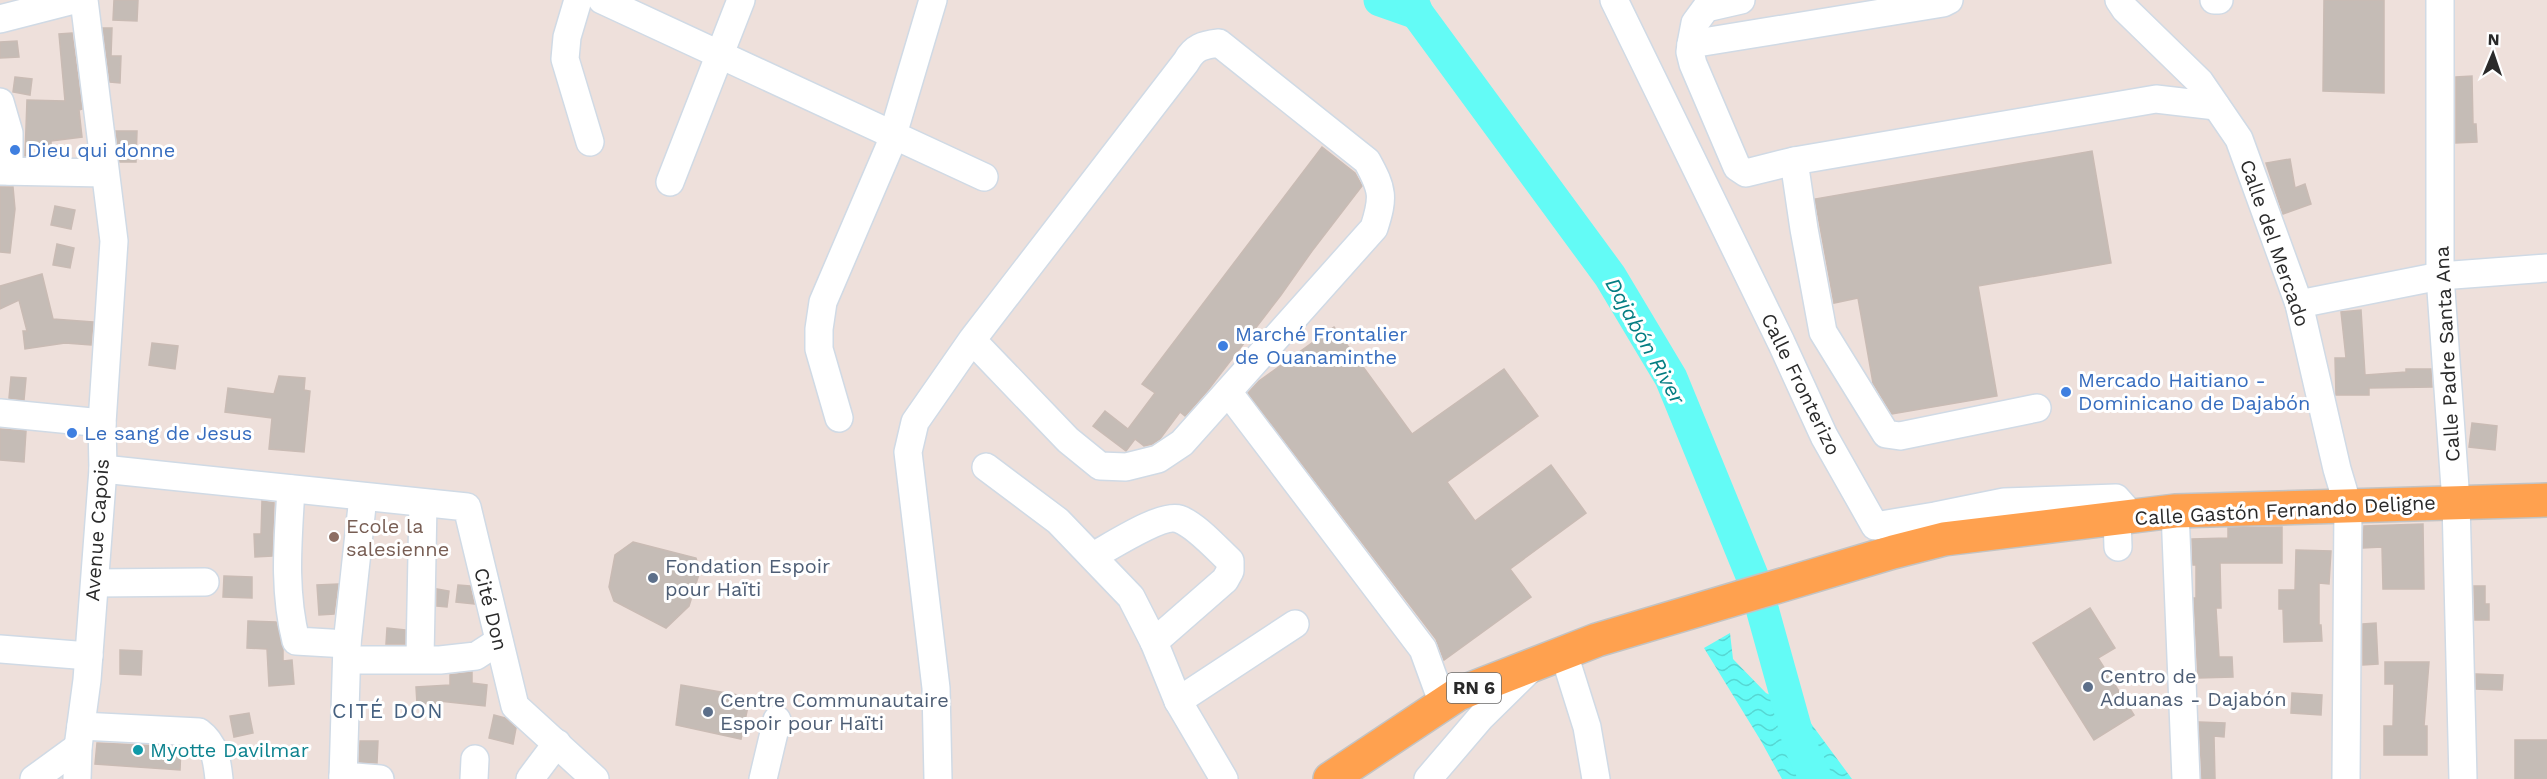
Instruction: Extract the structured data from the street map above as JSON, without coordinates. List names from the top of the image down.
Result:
{
  "streets": {
    "main road": ["Calle Gastón Fernando Deligne", "RN 6"],
    "street": [
      "Calle del Mercado",
      "Calle Padre Santa Ana",
      "Calle Fronterizo",
      "Avenue Capois",
      "Cité Don"
    ]
  },
  "crossings": [
    ["Calle del Mercado", "Calle Gastón Fernando Deligne"],
    ["Calle Padre Santa Ana", "Calle Gastón Fernando Deligne"],
    ["Calle Fronterizo", "Calle Gastón Fernando Deligne"],
    ["Calle Gastón Fernando Deligne", "RN 6"],
    ["Avenue Capois", "Cité Don"]
  ],
  "districts": ["CITÉ DON"],
  "water": ["Dajabón River"],
  "places": [
    "Dieu qui donne",
    "Marché Frontalier de Ouanaminthe",
    "Mercado Haitiano - Dominicano de Dajabón",
    "Le sang de Jesus",
    "Ecole la salesienne",
    "Fondation Espoir pour Haïti",
    "Centro de Aduanas - Dajabón",
    "Centre Communautaire Espoir pour Haïti",
    "Myotte Davilmar"
  ],
  "north": "top"
}
